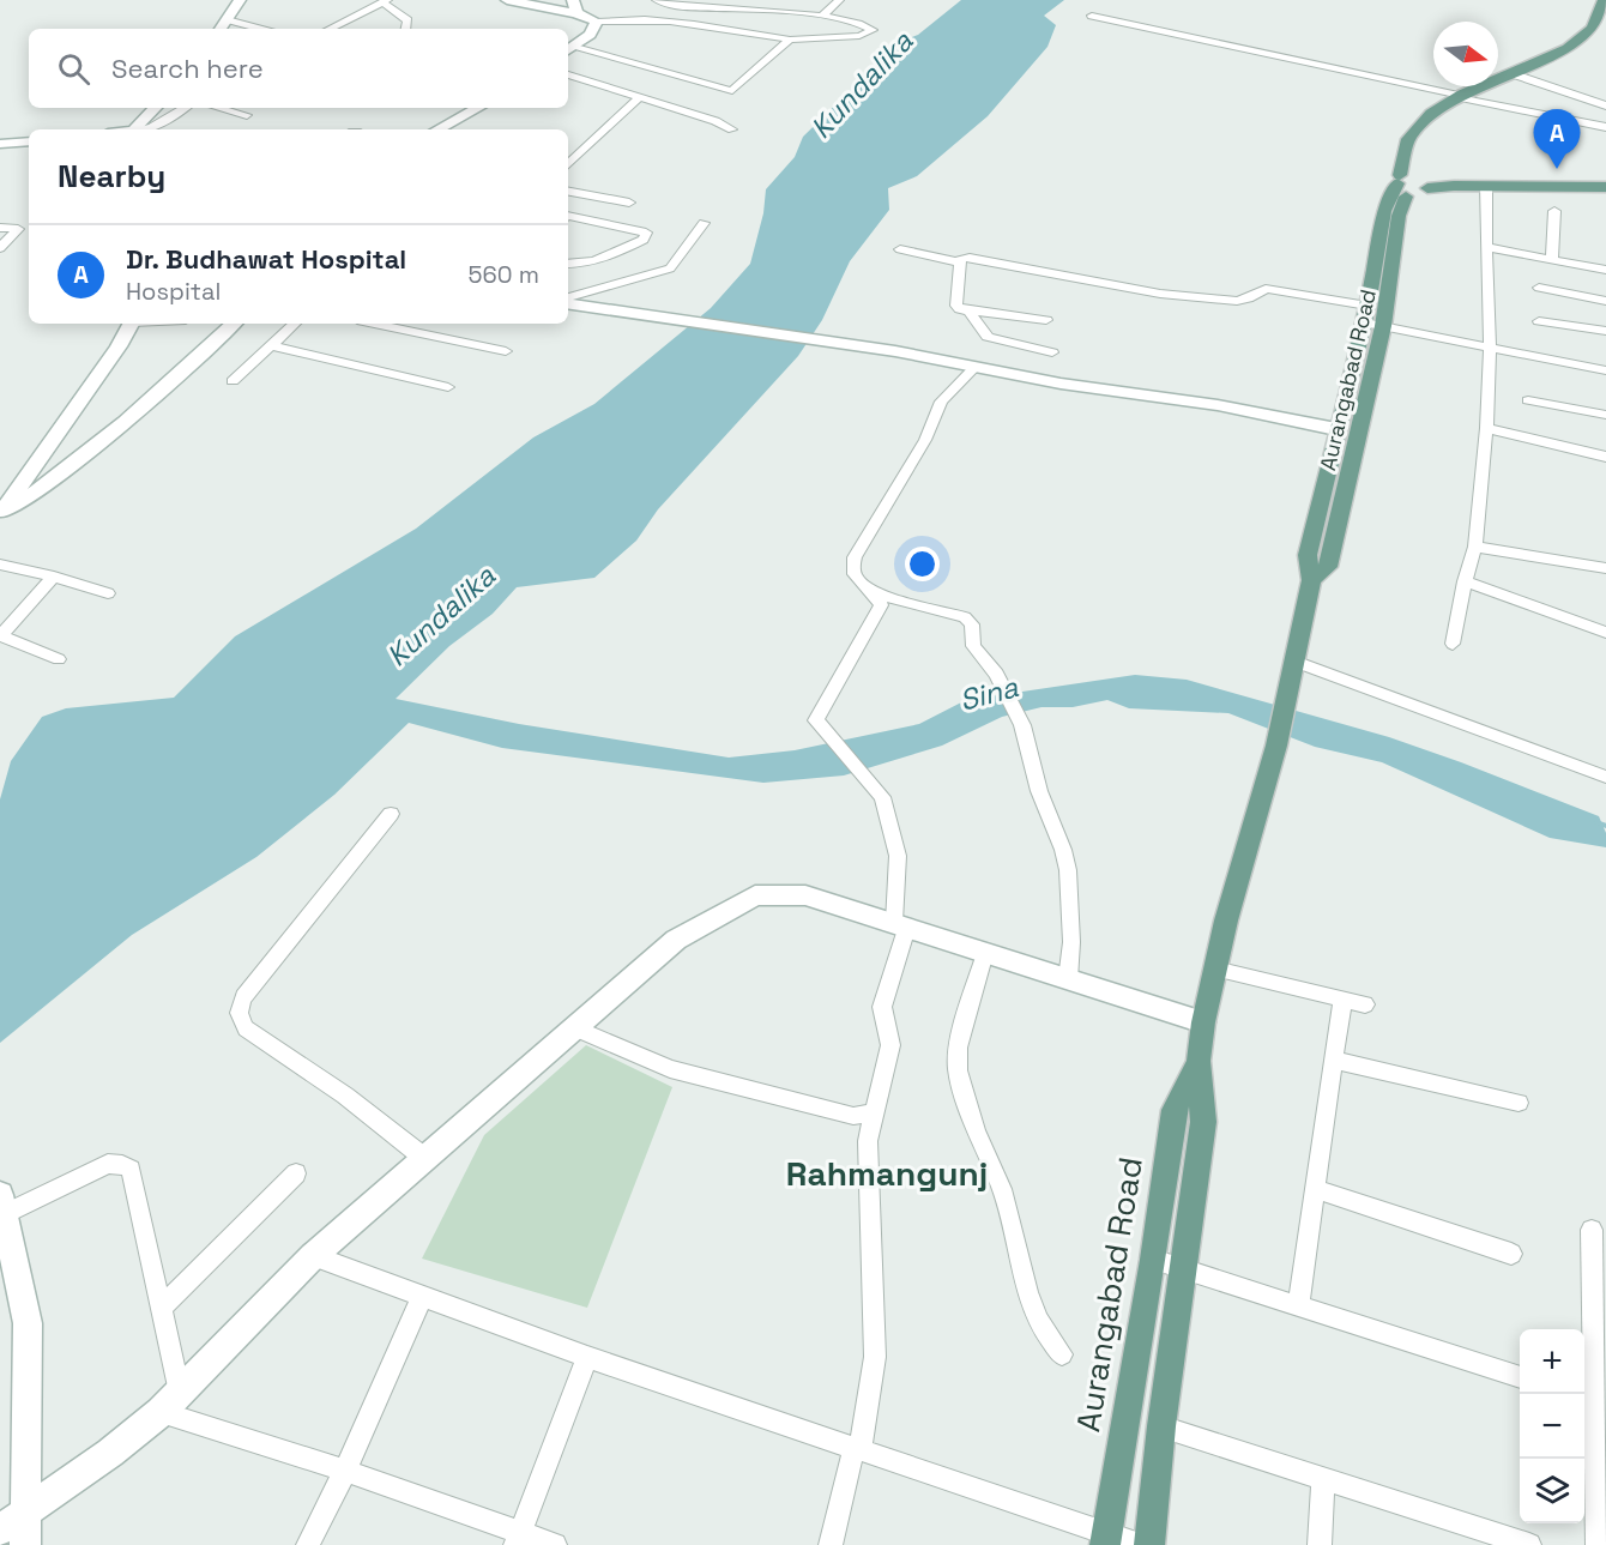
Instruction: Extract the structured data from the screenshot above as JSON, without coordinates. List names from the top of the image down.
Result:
{
  "streets": {
    "main road": ["Aurangabad Road"]
  },
  "districts": ["Rahmangunj"],
  "water": ["Kundalika", "Sina"],
  "north": "right",
  "page": {
    "search": "Search here",
    "pins": "A",
    "heading": "Nearby",
    "list": [
      {
        "mark": "A",
        "name": "Dr. Budhawat Hospital",
        "note": "Hospital",
        "value": "560 m"
      }
    ],
    "map_buttons": ["+", "−"]
  }
}
